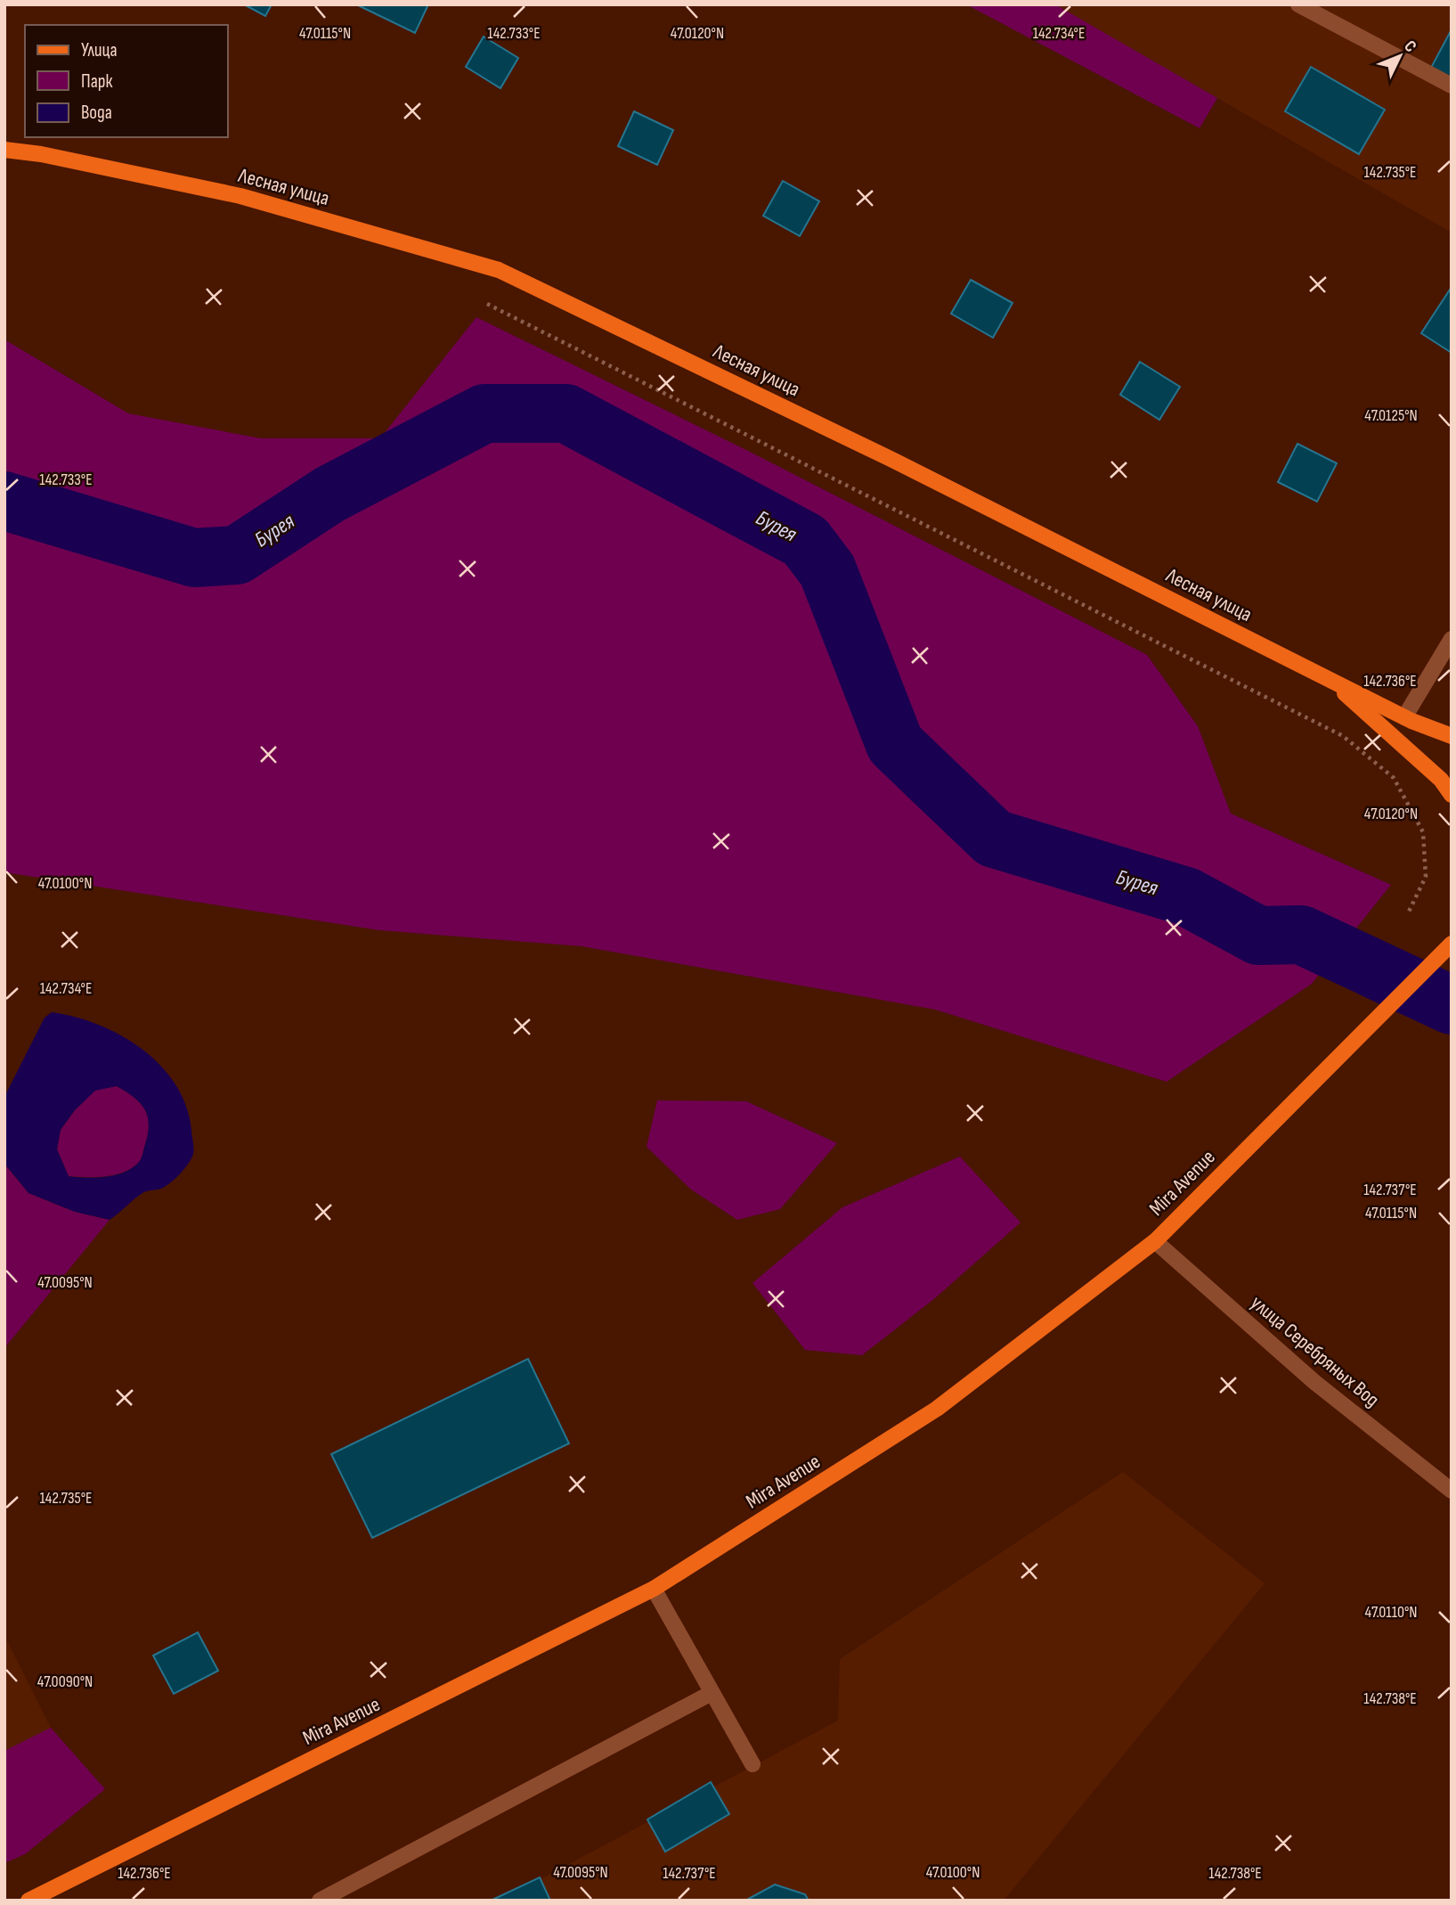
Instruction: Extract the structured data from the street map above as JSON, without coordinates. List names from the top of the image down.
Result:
{
  "streets": {
    "main road": ["Лесная улица", "Mira Avenue"],
    "street": ["улица Серебряных Вод"]
  },
  "crossings": [
    ["Mira Avenue", "улица Серебряных Вод"]
  ],
  "water": ["Бурея"],
  "legend": ["Улица", "Парк", "Вода"],
  "north": "top right",
  "coordinates": [
    "142.733°E",
    "142.734°E",
    "47.0120°N",
    "47.0115°N",
    "142.735°E",
    "47.0125°N",
    "142.736°E",
    "47.0100°N",
    "142.737°E",
    "47.0095°N",
    "47.0110°N",
    "47.0090°N",
    "142.738°E"
  ]
}
